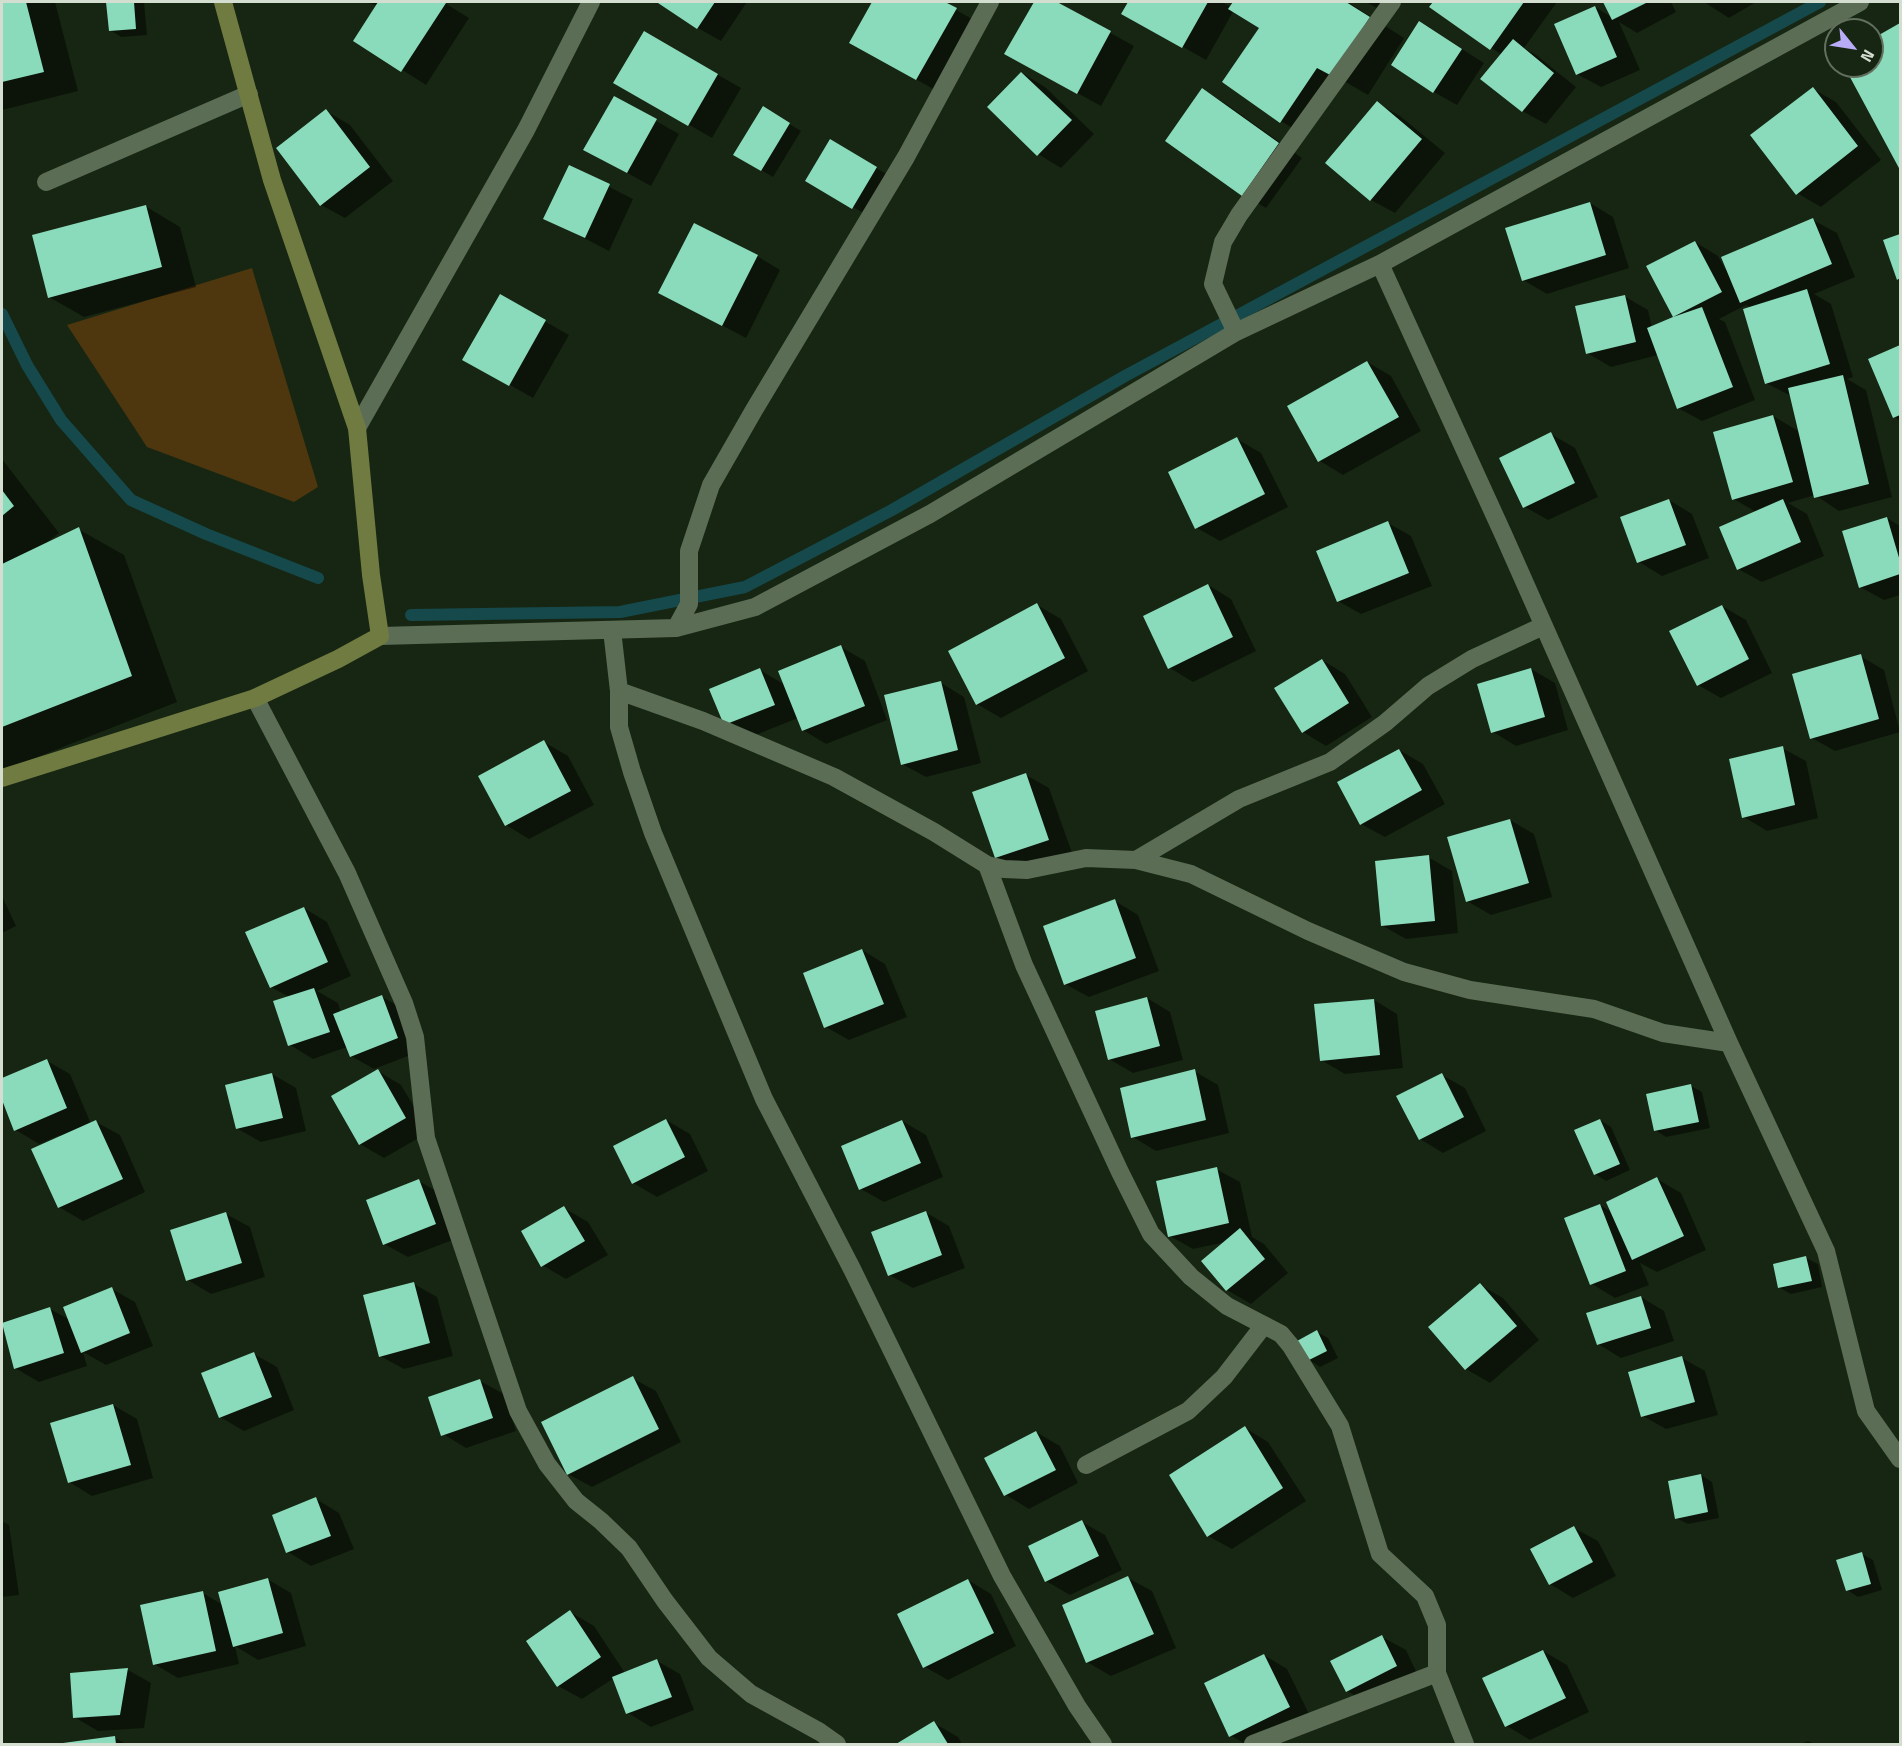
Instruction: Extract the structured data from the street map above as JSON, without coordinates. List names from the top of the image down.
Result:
{
  "north": "bottom right"
}
